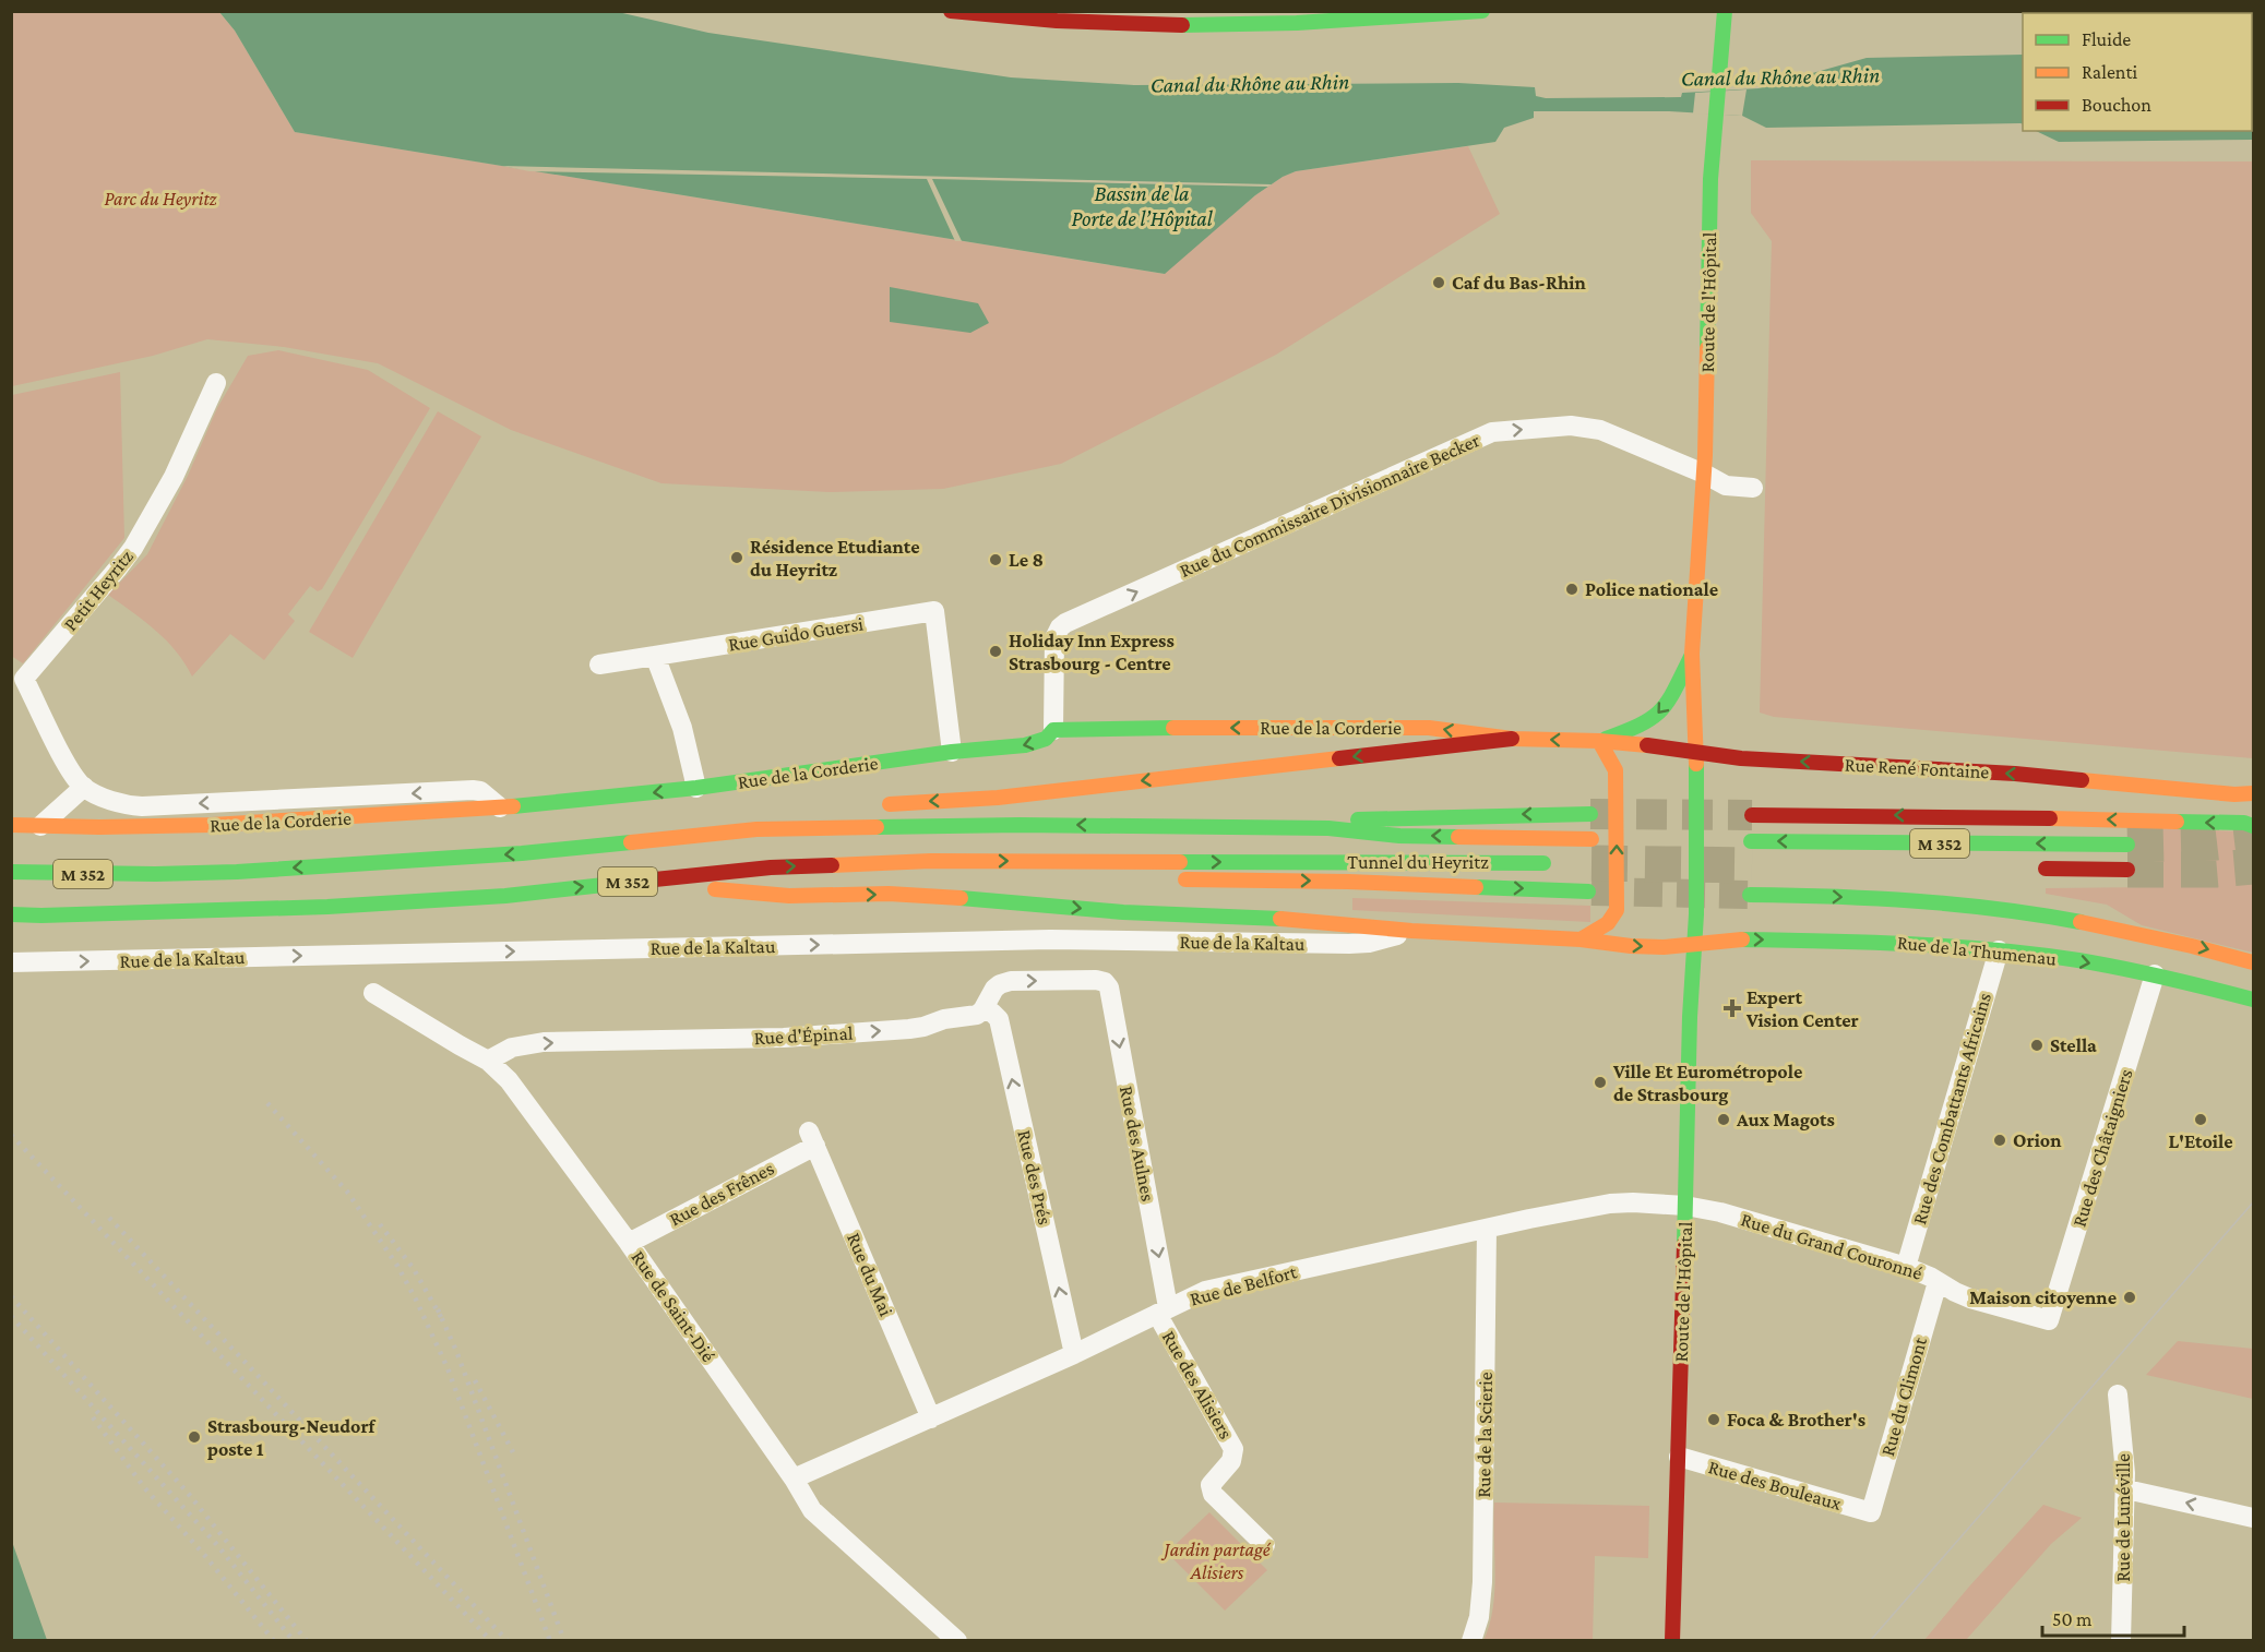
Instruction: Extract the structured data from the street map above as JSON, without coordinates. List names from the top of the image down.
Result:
{
  "streets": {
    "main road": [
      "Route de l'Hôpital",
      "Rue de la Corderie",
      "Rue René Fontaine",
      "M 352",
      "Tunnel du Heyritz",
      "Rue de la Thumenau"
    ],
    "street": [
      "Rue du Commissaire Divisionnaire Becker",
      "Petit Heyritz",
      "Rue Guido Guersi",
      "Rue de la Kaltau",
      "Rue d'Épinal",
      "Rue des Combattants Africains",
      "Rue des Aulnes",
      "Rue des Châtaigniers",
      "Rue des Prés",
      "Rue des Frênes",
      "Rue du Grand Couronné",
      "Rue du Mai",
      "Rue de Belfort",
      "Rue de Saint-Dié",
      "Rue des Alisiers",
      "Rue du Climont",
      "Rue de la Scierie",
      "Rue des Bouleaux",
      "Rue de Lunéville"
    ]
  },
  "crossings": [
    ["Route de l'Hôpital", "Rue du Commissaire Divisionnaire Becker"],
    ["Route de l'Hôpital", "Rue René Fontaine"],
    ["Route de l'Hôpital", "Rue de la Thumenau"],
    ["Route de l'Hôpital", "Rue du Grand Couronné"],
    ["Route de l'Hôpital", "Rue de Belfort"],
    ["Route de l'Hôpital", "Rue des Bouleaux"],
    ["Rue du Commissaire Divisionnaire Becker", "Rue de la Corderie"],
    ["Rue Guido Guersi", "Rue de la Corderie"],
    ["Rue de la Corderie", "Rue René Fontaine"],
    ["M 352", "Tunnel du Heyritz"],
    ["Rue de la Kaltau", "Rue de la Thumenau"],
    ["Rue de la Thumenau", "Rue des Combattants Africains"],
    ["Rue de la Thumenau", "Rue des Châtaigniers"],
    ["Rue d'Épinal", "Rue des Aulnes"],
    ["Rue d'Épinal", "Rue des Prés"],
    ["Rue d'Épinal", "Rue de Saint-Dié"],
    ["Rue des Combattants Africains", "Rue du Grand Couronné"],
    ["Rue des Aulnes", "Rue des Prés"],
    ["Rue des Aulnes", "Rue de Belfort"],
    ["Rue des Aulnes", "Rue des Alisiers"],
    ["Rue des Châtaigniers", "Rue du Grand Couronné"],
    ["Rue des Prés", "Rue de Belfort"],
    ["Rue des Frênes", "Rue du Mai"],
    ["Rue des Frênes", "Rue de Saint-Dié"],
    ["Rue du Grand Couronné", "Rue de Belfort"],
    ["Rue du Grand Couronné", "Rue du Climont"],
    ["Rue du Mai", "Rue de Belfort"],
    ["Rue de Belfort", "Rue de Saint-Dié"],
    ["Rue de Belfort", "Rue des Alisiers"],
    ["Rue de Belfort", "Rue de la Scierie"],
    ["Rue du Climont", "Rue des Bouleaux"]
  ],
  "one_way": ["Rue du Commissaire Divisionnaire Becker", "Rue d'Épinal", "Rue des Prés"],
  "water": ["Canal du Rhône au Rhin", "Bassin de la Porte de l’Hôpital"],
  "parks": ["Parc du Heyritz", "Jardin partagé Alisiers"],
  "places": {
    "other": [
      "Caf du Bas-Rhin",
      "Résidence Etudiante du Heyritz",
      "Le 8",
      "Police nationale",
      "Holiday Inn Express Strasbourg - Centre",
      "Stella",
      "Ville Et Eurométropole de Strasbourg",
      "Aux Magots",
      "L'Etoile",
      "Orion",
      "Maison citoyenne",
      "Foca & Brother's",
      "Strasbourg-Neudorf poste 1"
    ],
    "health": ["Expert Vision Center"]
  },
  "legend": ["Fluide", "Ralenti", "Bouchon"],
  "scale_bar": "50 m"
}
